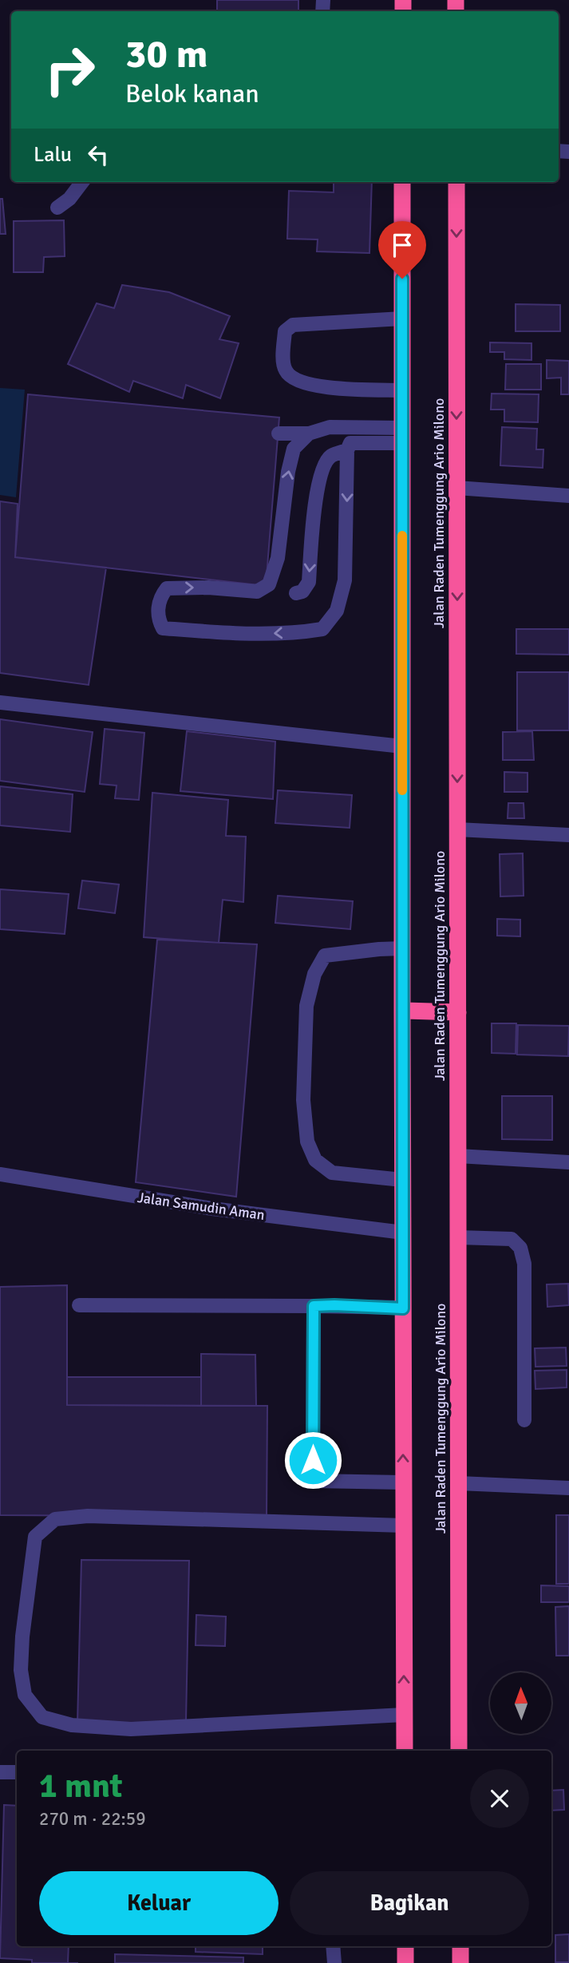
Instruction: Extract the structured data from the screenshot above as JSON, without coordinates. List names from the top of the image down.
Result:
{
  "streets": {
    "highway": ["Jalan Raden Tumenggung Ario Milono"],
    "street": ["Jalan Samudin Aman"]
  },
  "north": "top",
  "page": {
    "turn": ["30 m", "Belok kanan"],
    "then": "Lalu",
    "heading": ["1 mnt", "270 m · 22:59"],
    "buttons": ["Keluar", "Bagikan"]
  }
}
